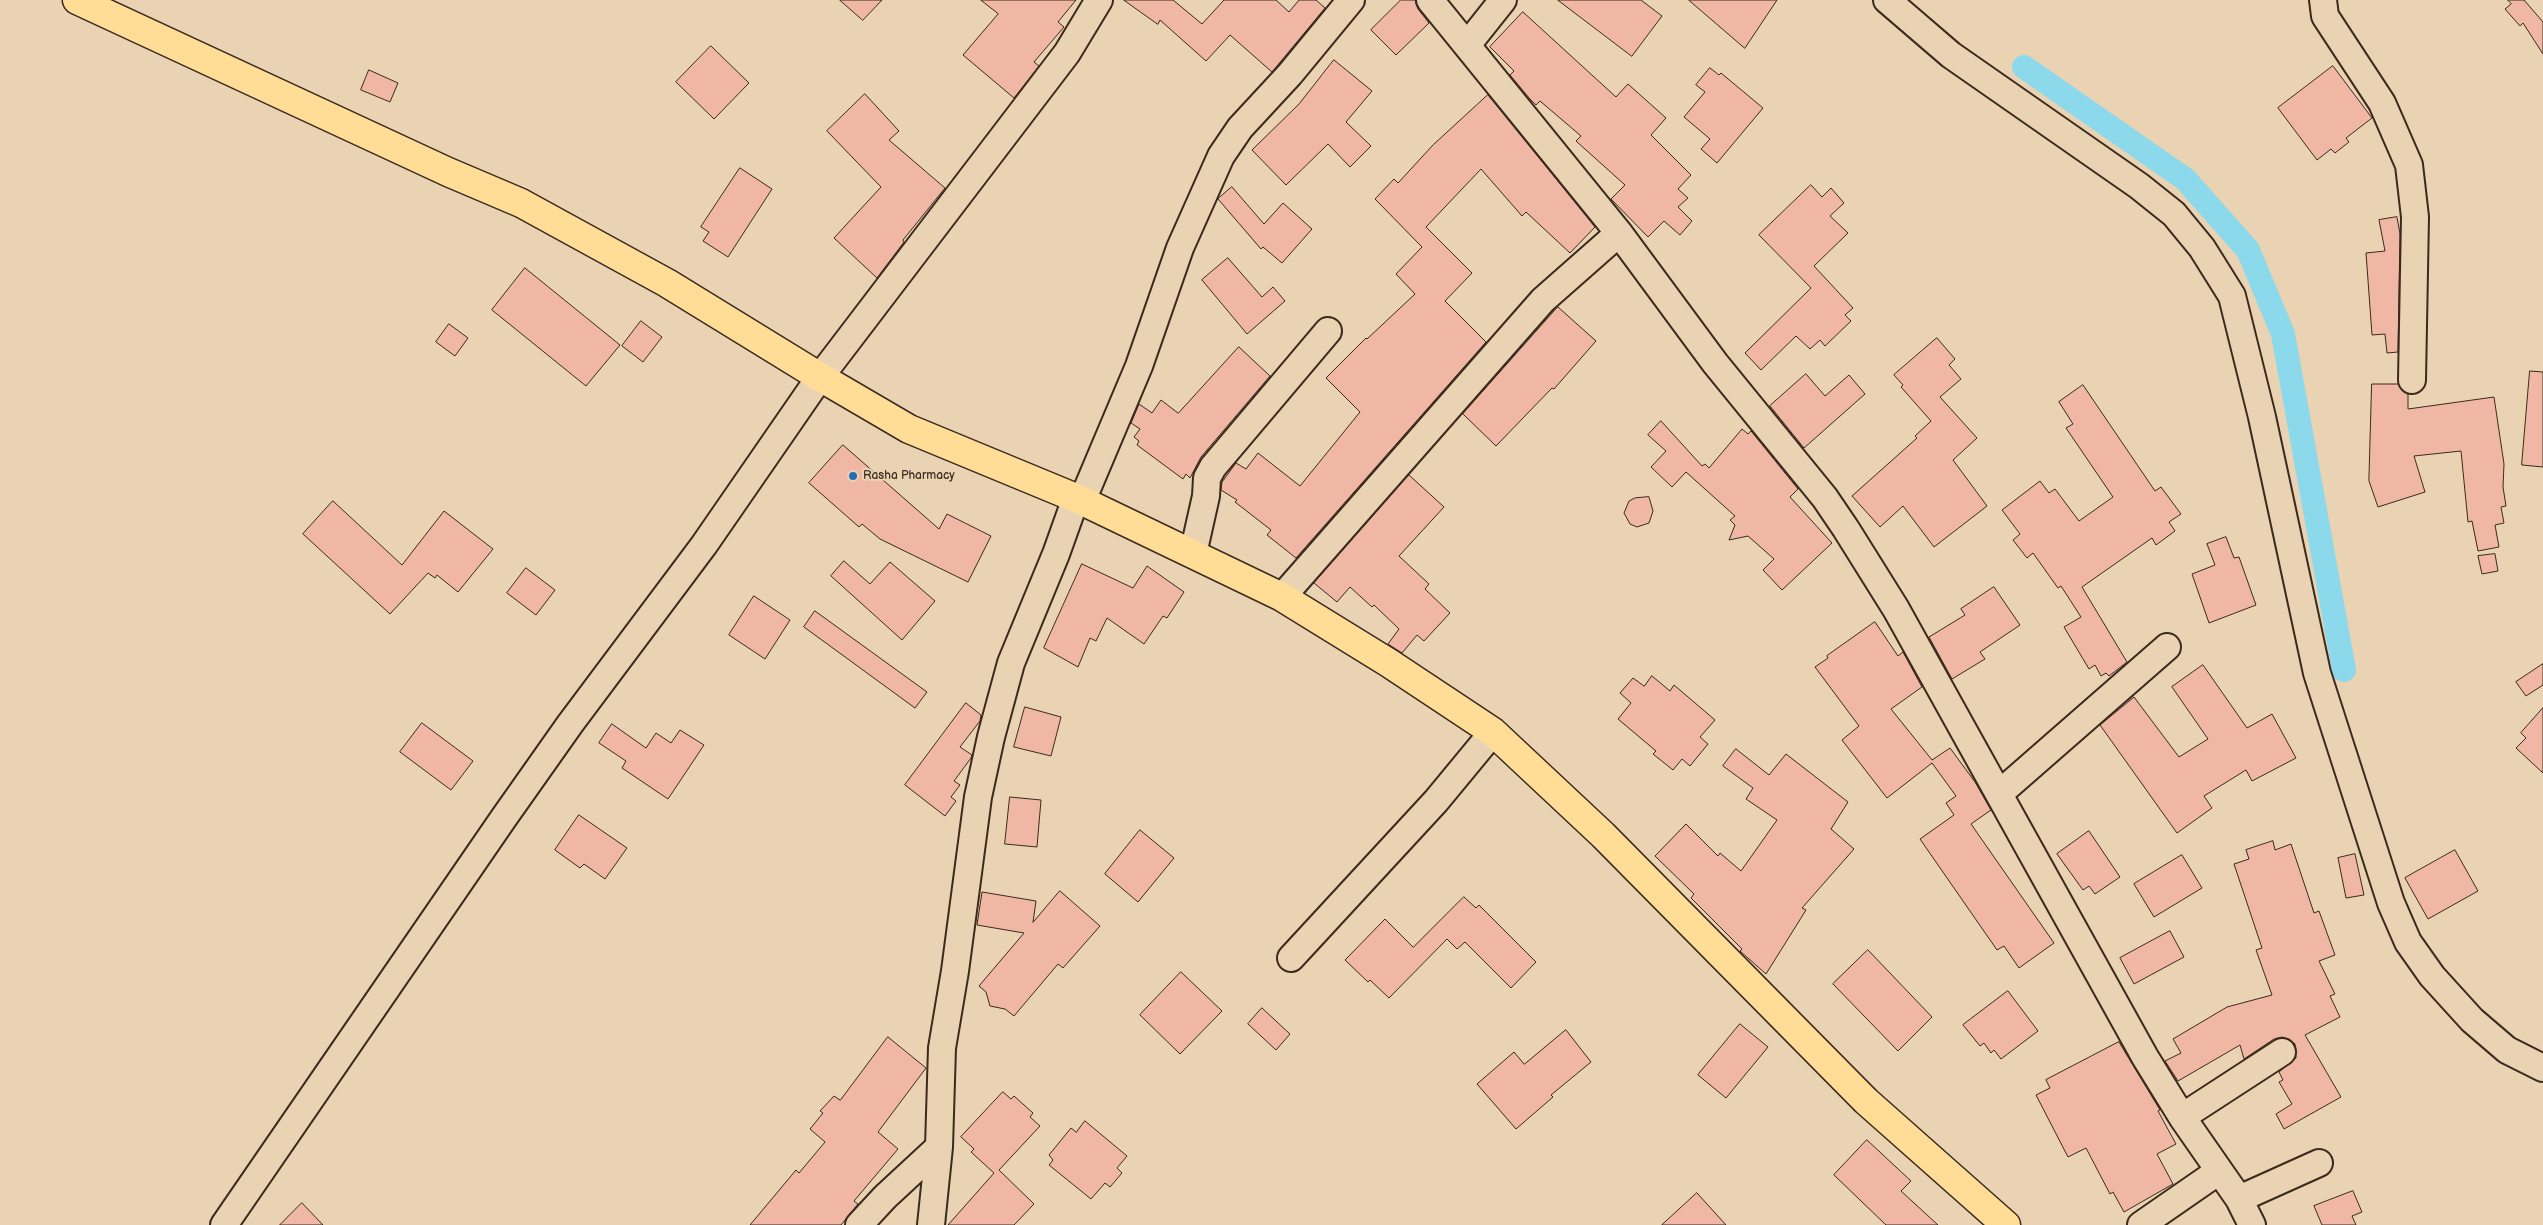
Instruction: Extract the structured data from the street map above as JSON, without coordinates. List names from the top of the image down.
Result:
{
  "places": ["Rasha Pharmacy"]
}
